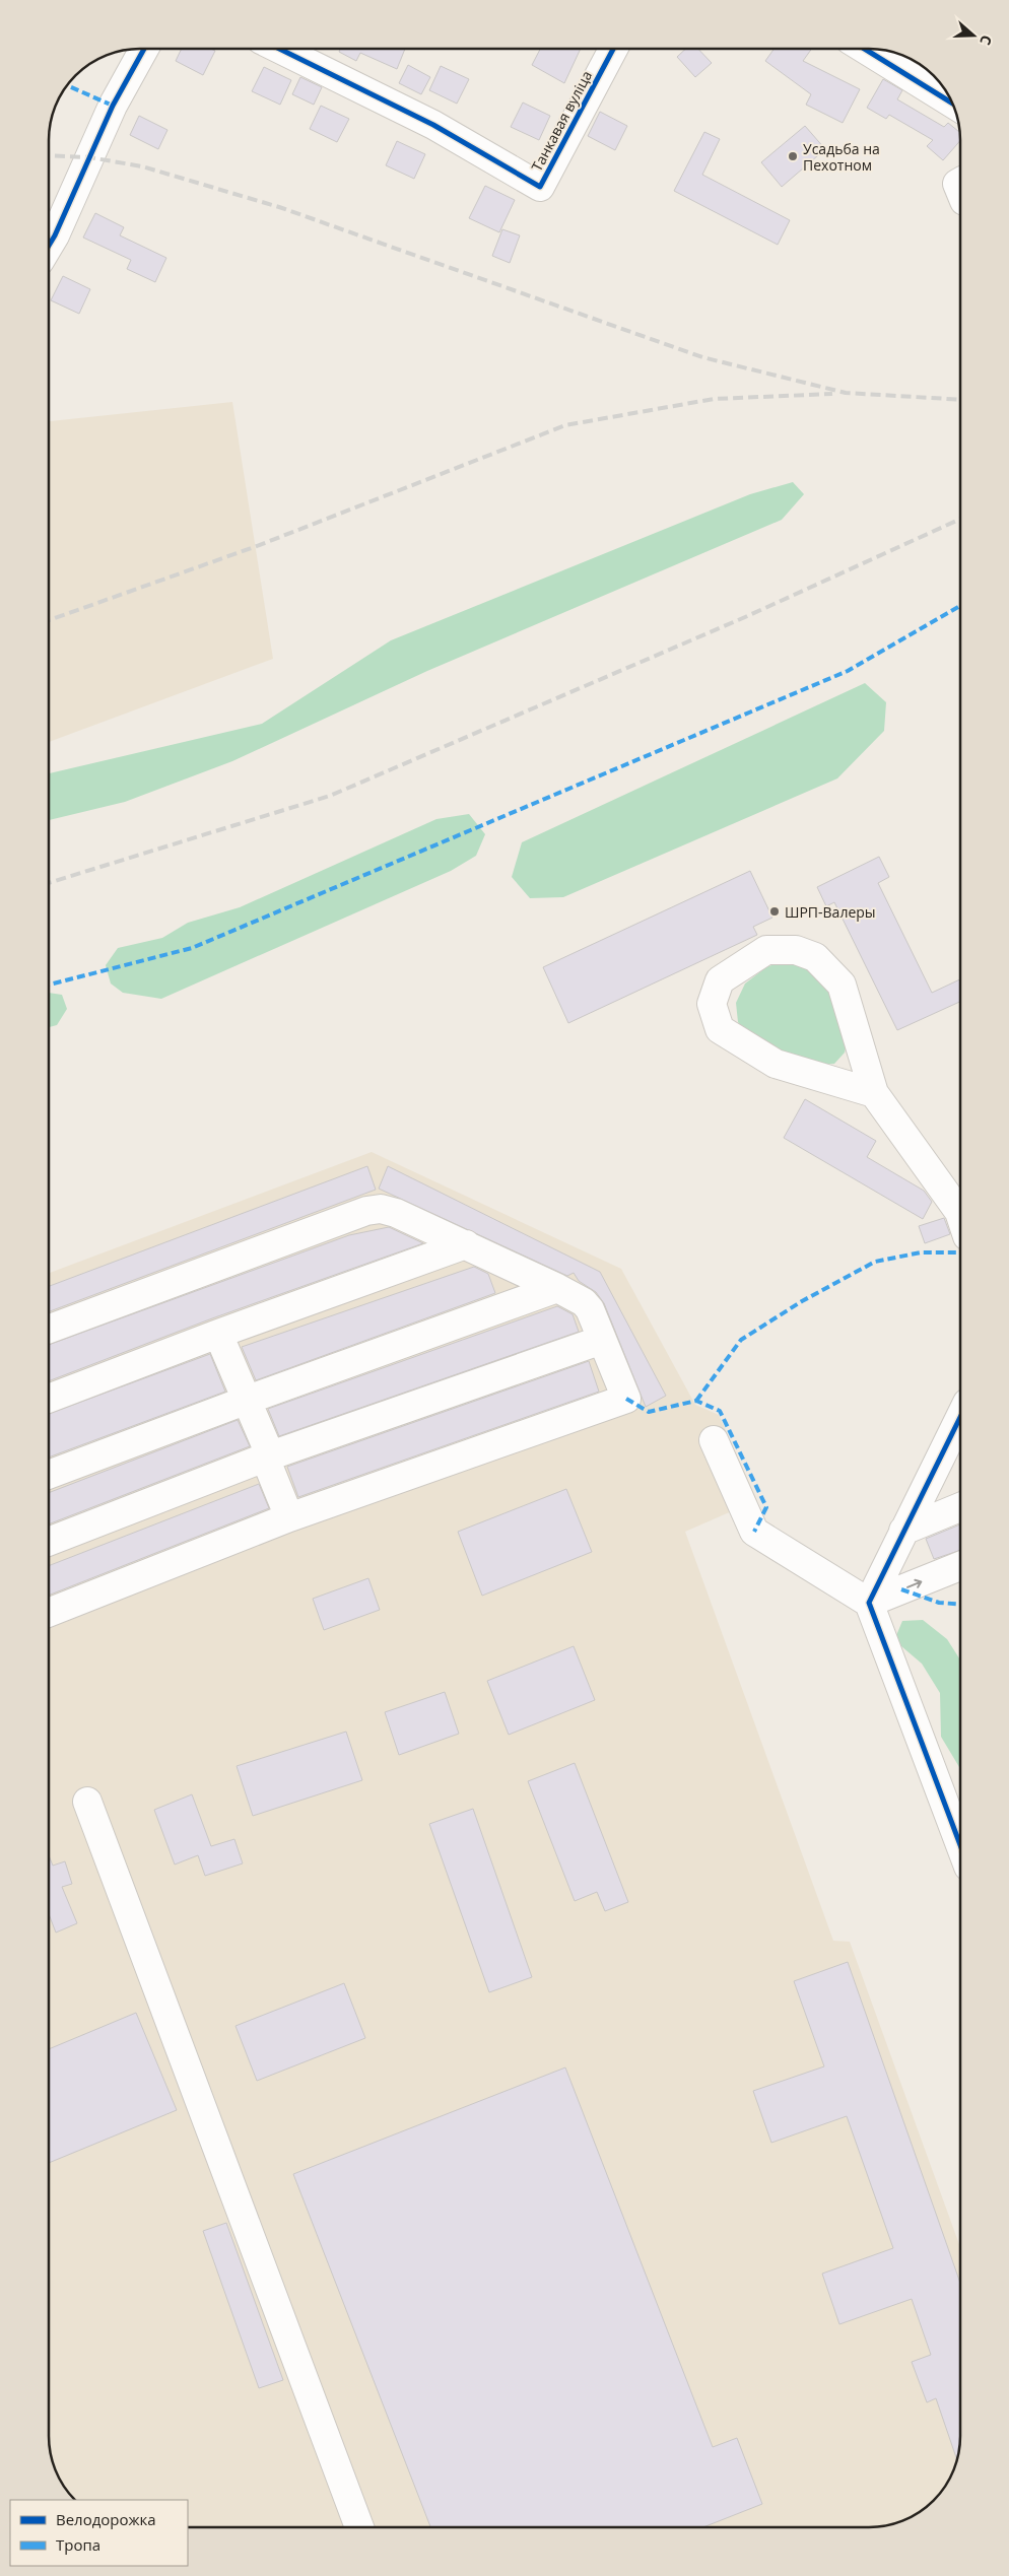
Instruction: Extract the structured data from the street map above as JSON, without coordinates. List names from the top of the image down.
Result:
{
  "streets": {
    "street": ["Танкавая вуліца"]
  },
  "places": ["Усадьба на Пехотном", "ШРП-Валеры"],
  "legend": ["Велодорожка", "Тропа"],
  "north": "right"
}
